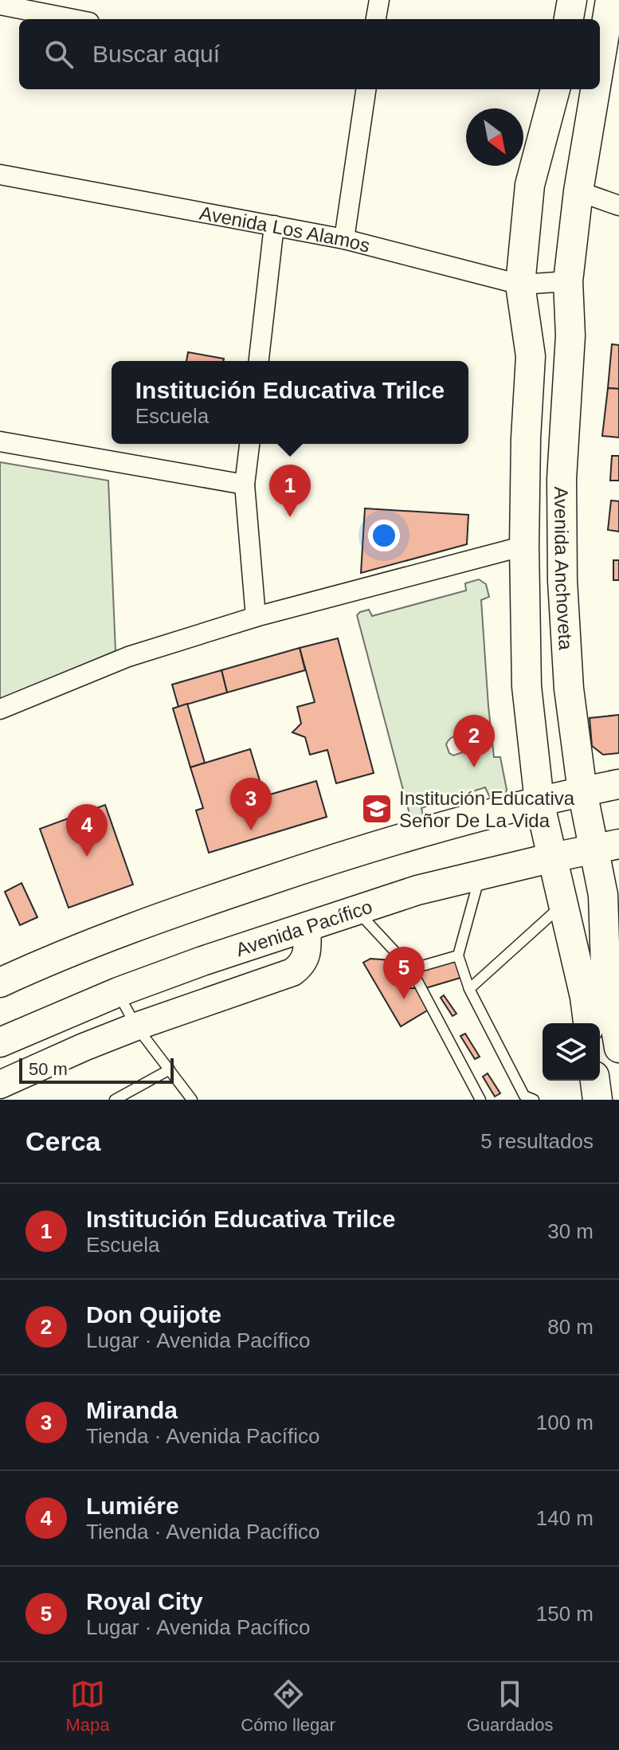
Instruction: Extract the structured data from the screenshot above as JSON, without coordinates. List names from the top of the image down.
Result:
{
  "streets": {
    "main road": ["Avenida Anchoveta", "Avenida Pacífico"],
    "street": ["Avenida Los Alamos"]
  },
  "crossings": [
    ["Avenida Los Alamos", "Avenida Anchoveta"],
    ["Avenida Anchoveta", "Avenida Pacífico"]
  ],
  "places": {
    "school or university": ["Institución Educativa Señor De La Vida"]
  },
  "scale_bar": "50 m",
  "north": "bottom right",
  "page": {
    "search": "Buscar aquí",
    "popup": ["Institución Educativa Trilce", "Escuela"],
    "pins": [
      "1",
      "2",
      "3",
      "4",
      "5"
    ],
    "scale": "50 m",
    "heading": ["Cerca", "5 resultados"],
    "list": [
      {
        "mark": "1",
        "name": "Institución Educativa Trilce",
        "note": "Escuela",
        "value": "30 m"
      },
      {
        "mark": "2",
        "name": "Don Quijote",
        "note": "Lugar · Avenida Pacífico",
        "value": "80 m"
      },
      {
        "mark": "3",
        "name": "Miranda",
        "note": "Tienda · Avenida Pacífico",
        "value": "100 m"
      },
      {
        "mark": "4",
        "name": "Lumiére",
        "note": "Tienda · Avenida Pacífico",
        "value": "140 m"
      },
      {
        "mark": "5",
        "name": "Royal City",
        "note": "Lugar · Avenida Pacífico",
        "value": "150 m"
      }
    ],
    "nav": ["Mapa", "Cómo llegar", "Guardados"]
  }
}
